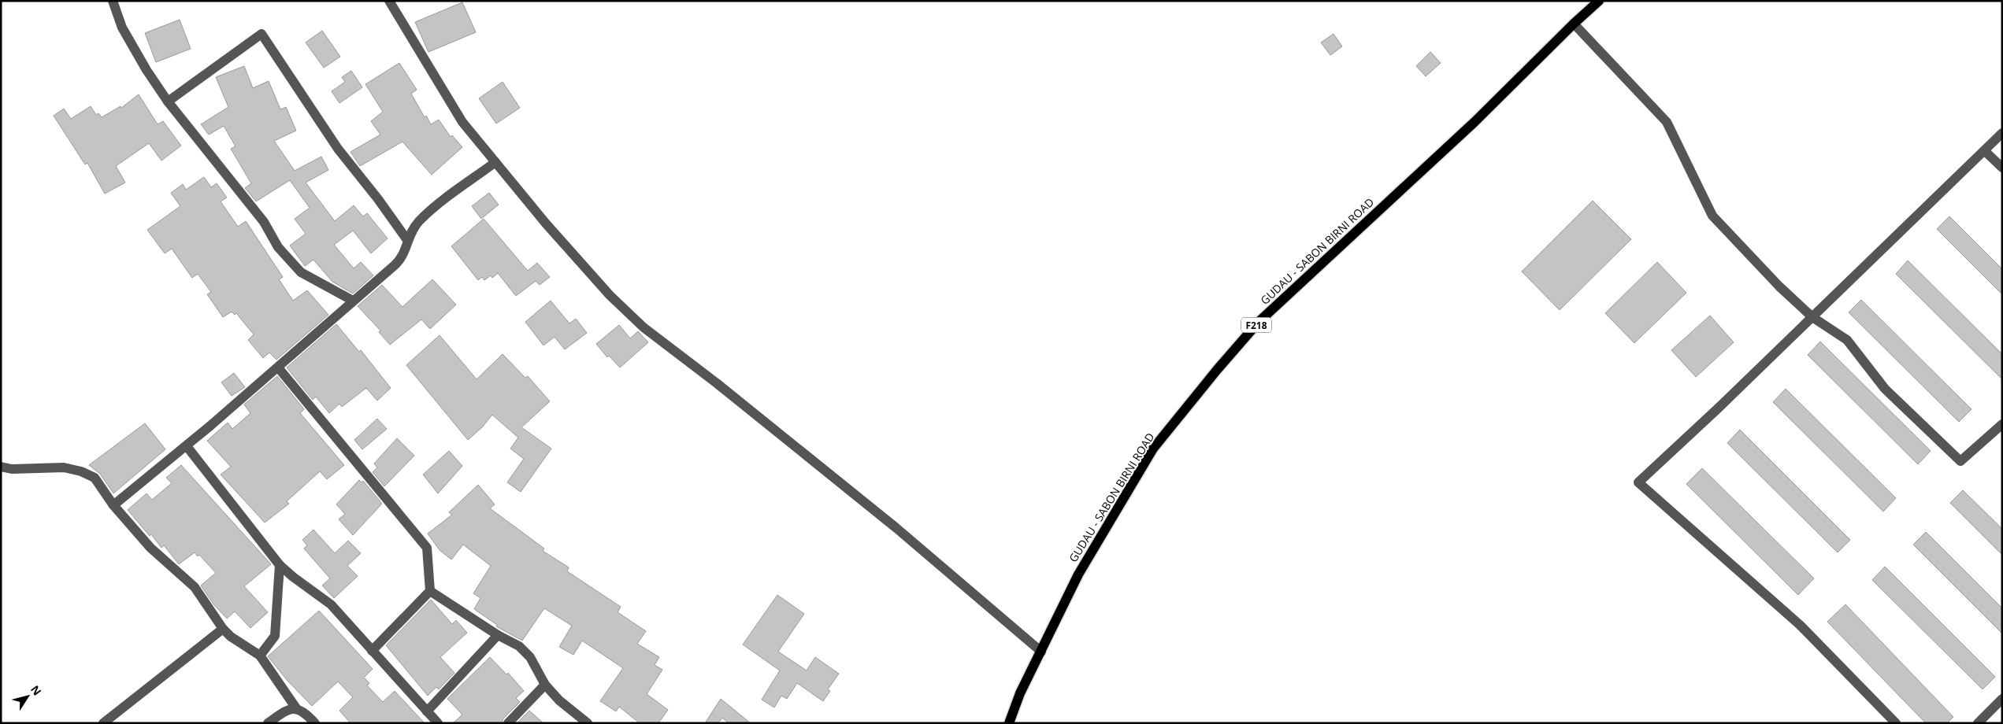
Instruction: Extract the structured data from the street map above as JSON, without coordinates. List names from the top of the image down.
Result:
{
  "streets": {
    "main road": ["GUDAU - SABON BIRNI ROAD", "F218"]
  },
  "north": "top right"
}
